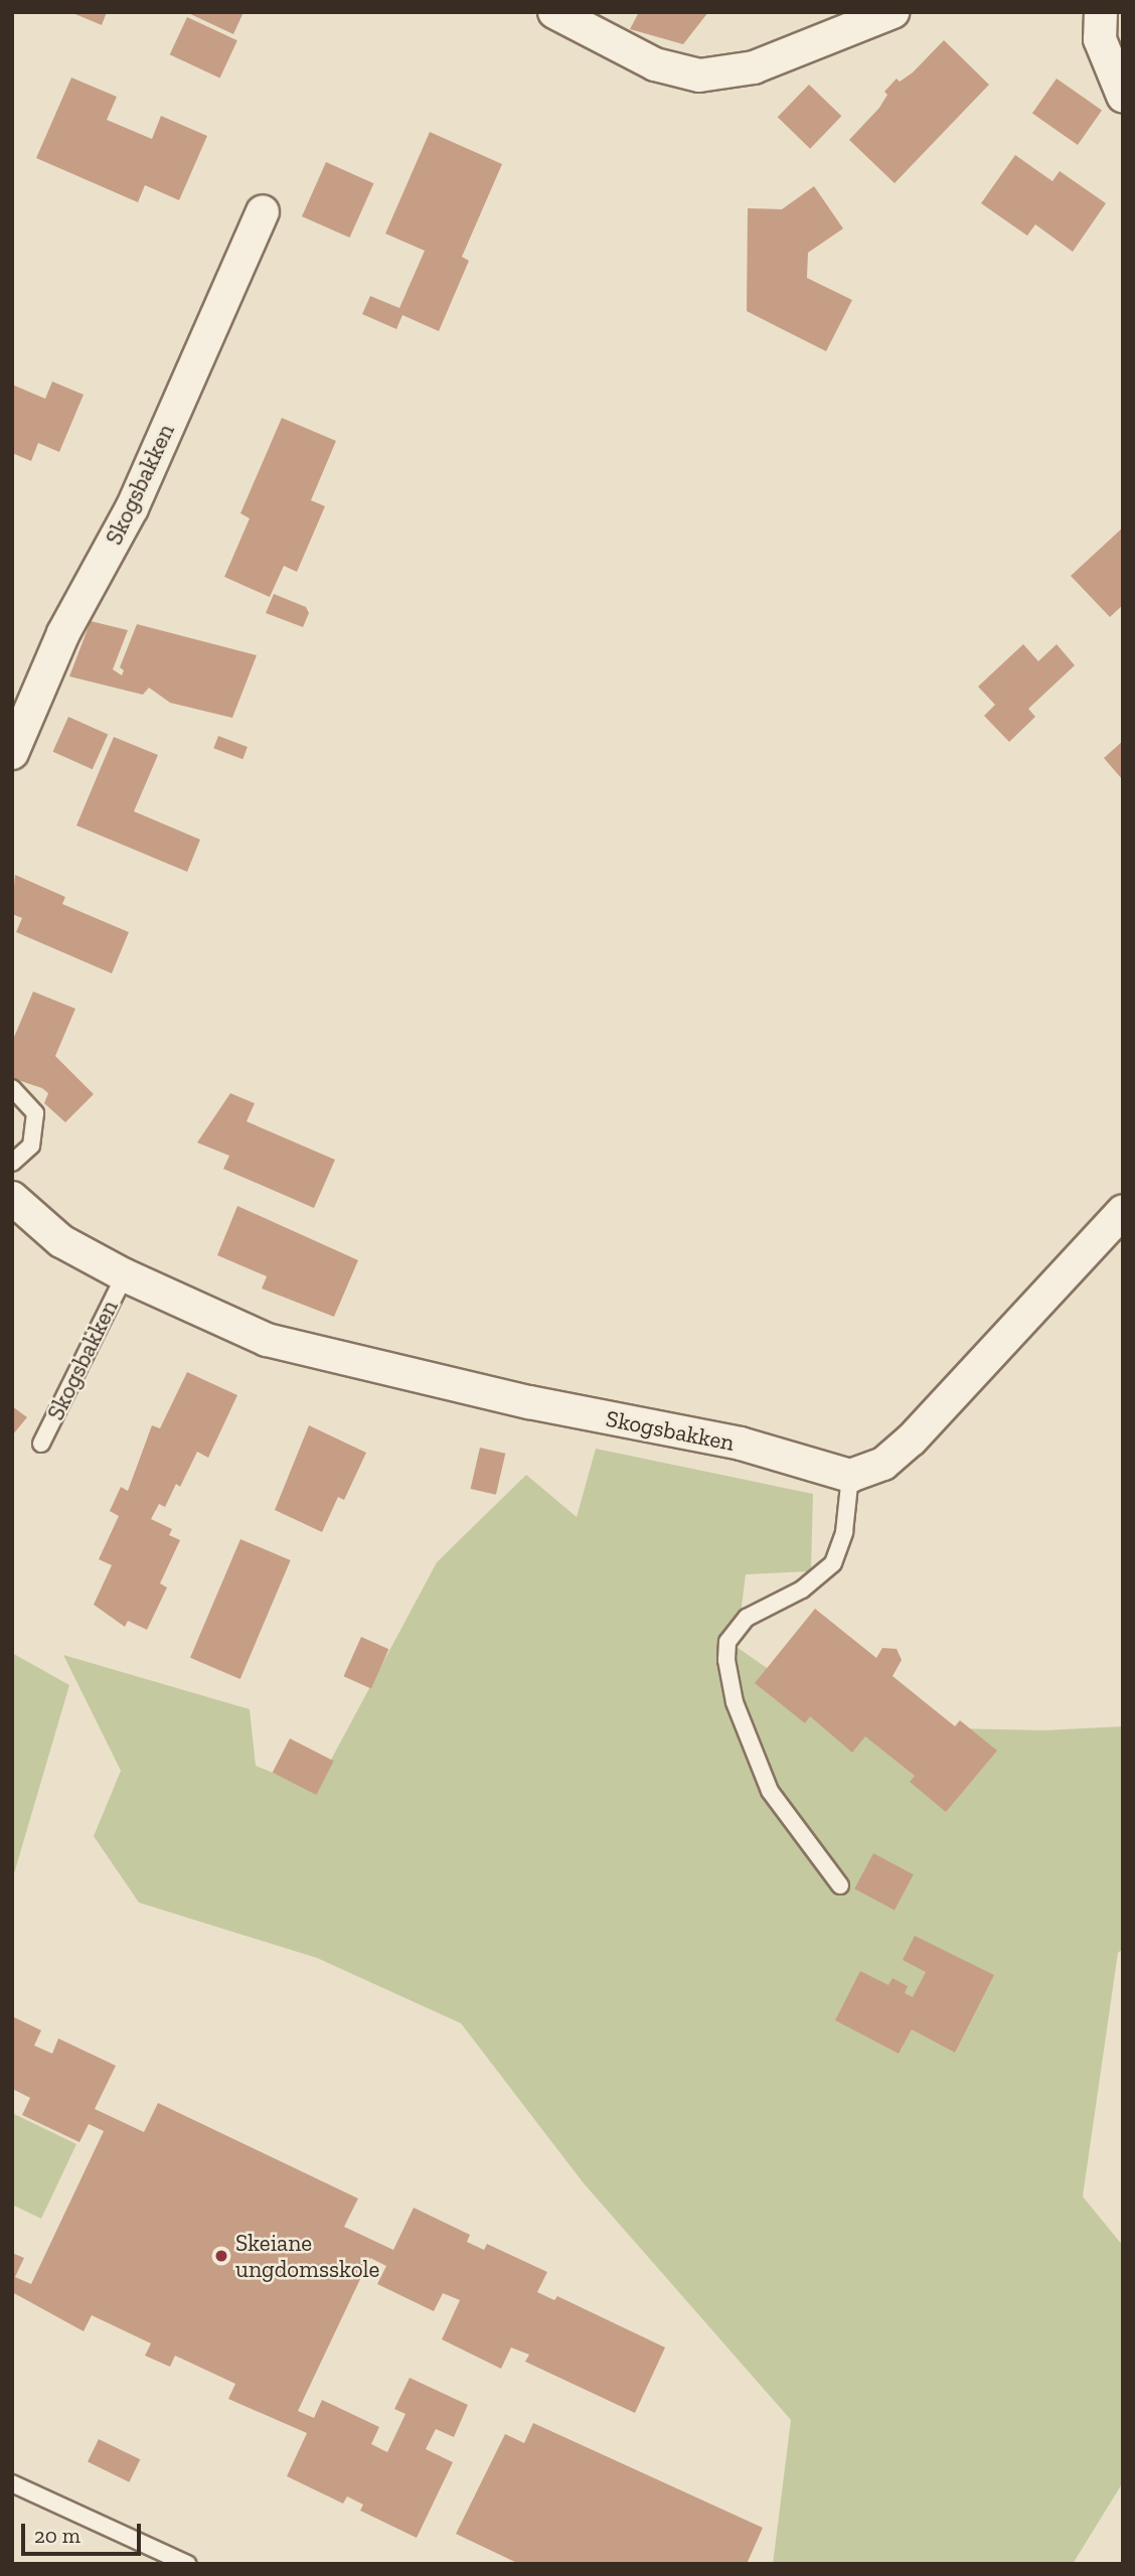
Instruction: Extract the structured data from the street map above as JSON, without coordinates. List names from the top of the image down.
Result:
{
  "streets": {
    "street": ["Skogsbakken"]
  },
  "places": ["Skeiane ungdomsskole"],
  "scale_bar": "20 m"
}
